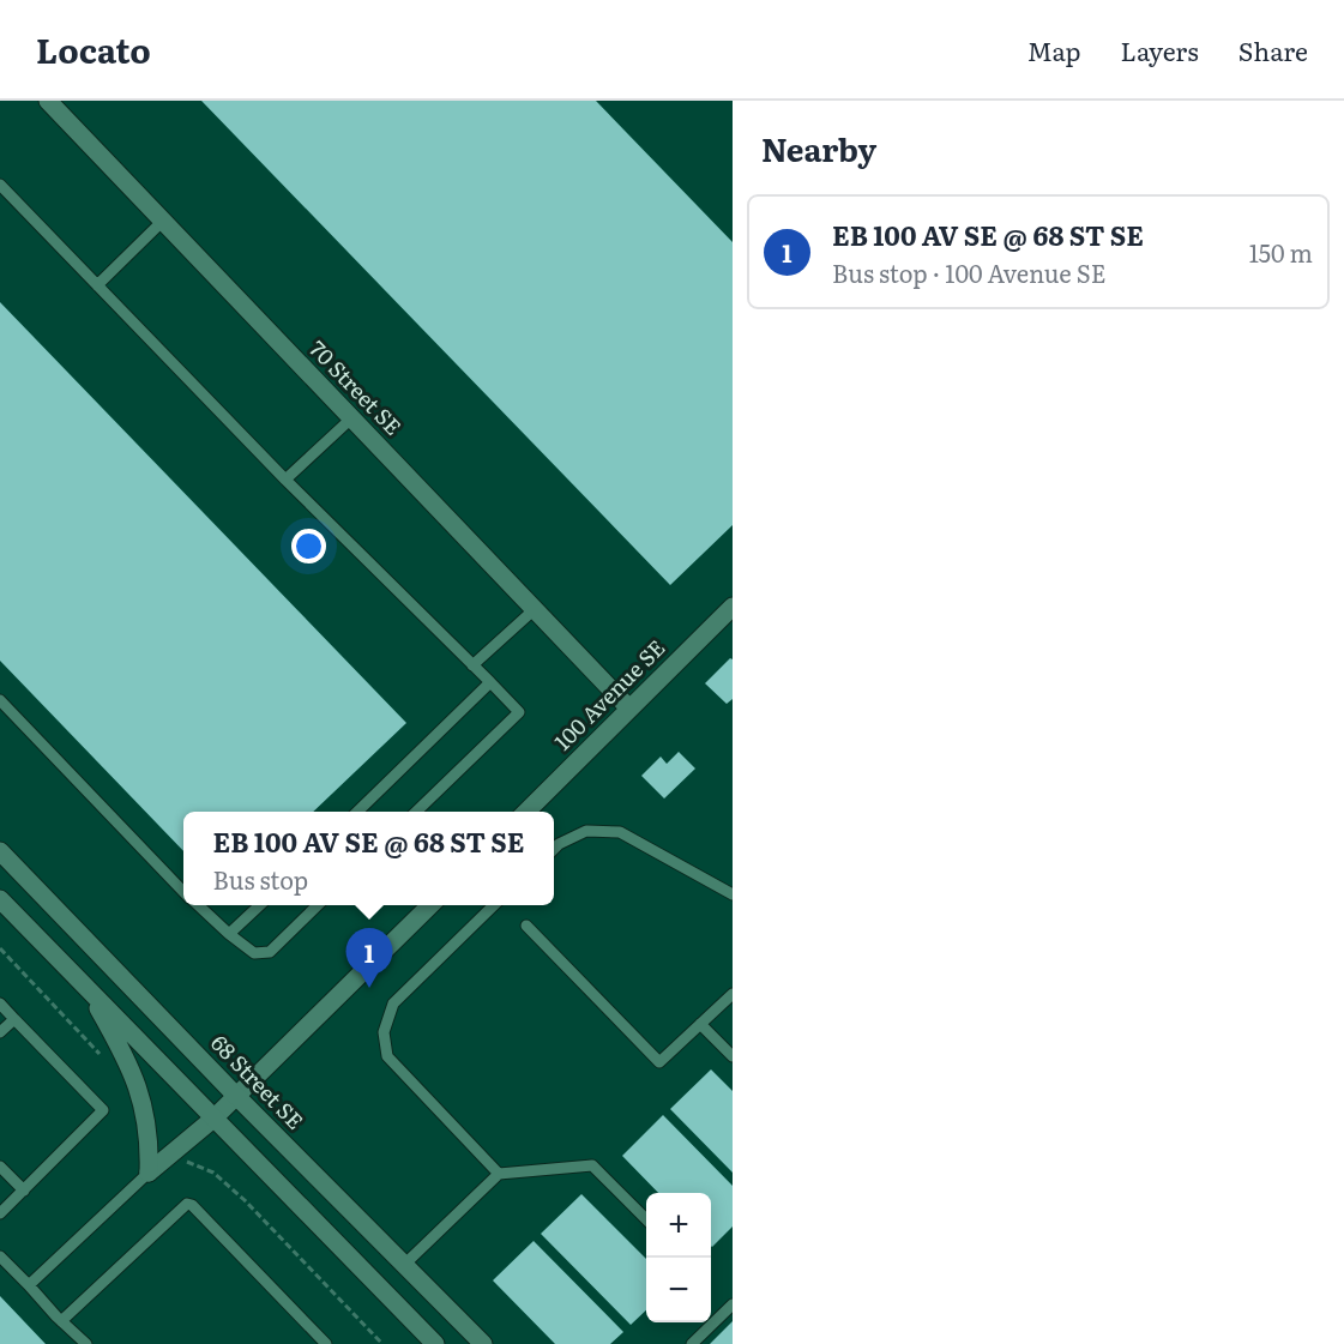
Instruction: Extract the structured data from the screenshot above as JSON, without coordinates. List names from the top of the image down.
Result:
{
  "streets": {
    "street": ["70 Street SE", "100 Avenue SE", "68 Street SE"]
  },
  "crossings": [
    ["70 Street SE", "100 Avenue SE"]
  ],
  "page": {
    "header": "Locato",
    "nav": ["Map", "Layers", "Share"],
    "heading": "Nearby",
    "list": [
      {
        "mark": "1",
        "name": "EB 100 AV SE @ 68 ST SE",
        "note": "Bus stop · 100 Avenue SE",
        "value": "150 m"
      }
    ],
    "popup": ["EB 100 AV SE @ 68 ST SE", "Bus stop"],
    "pins": "1",
    "map_buttons": ["+", "−"]
  }
}
